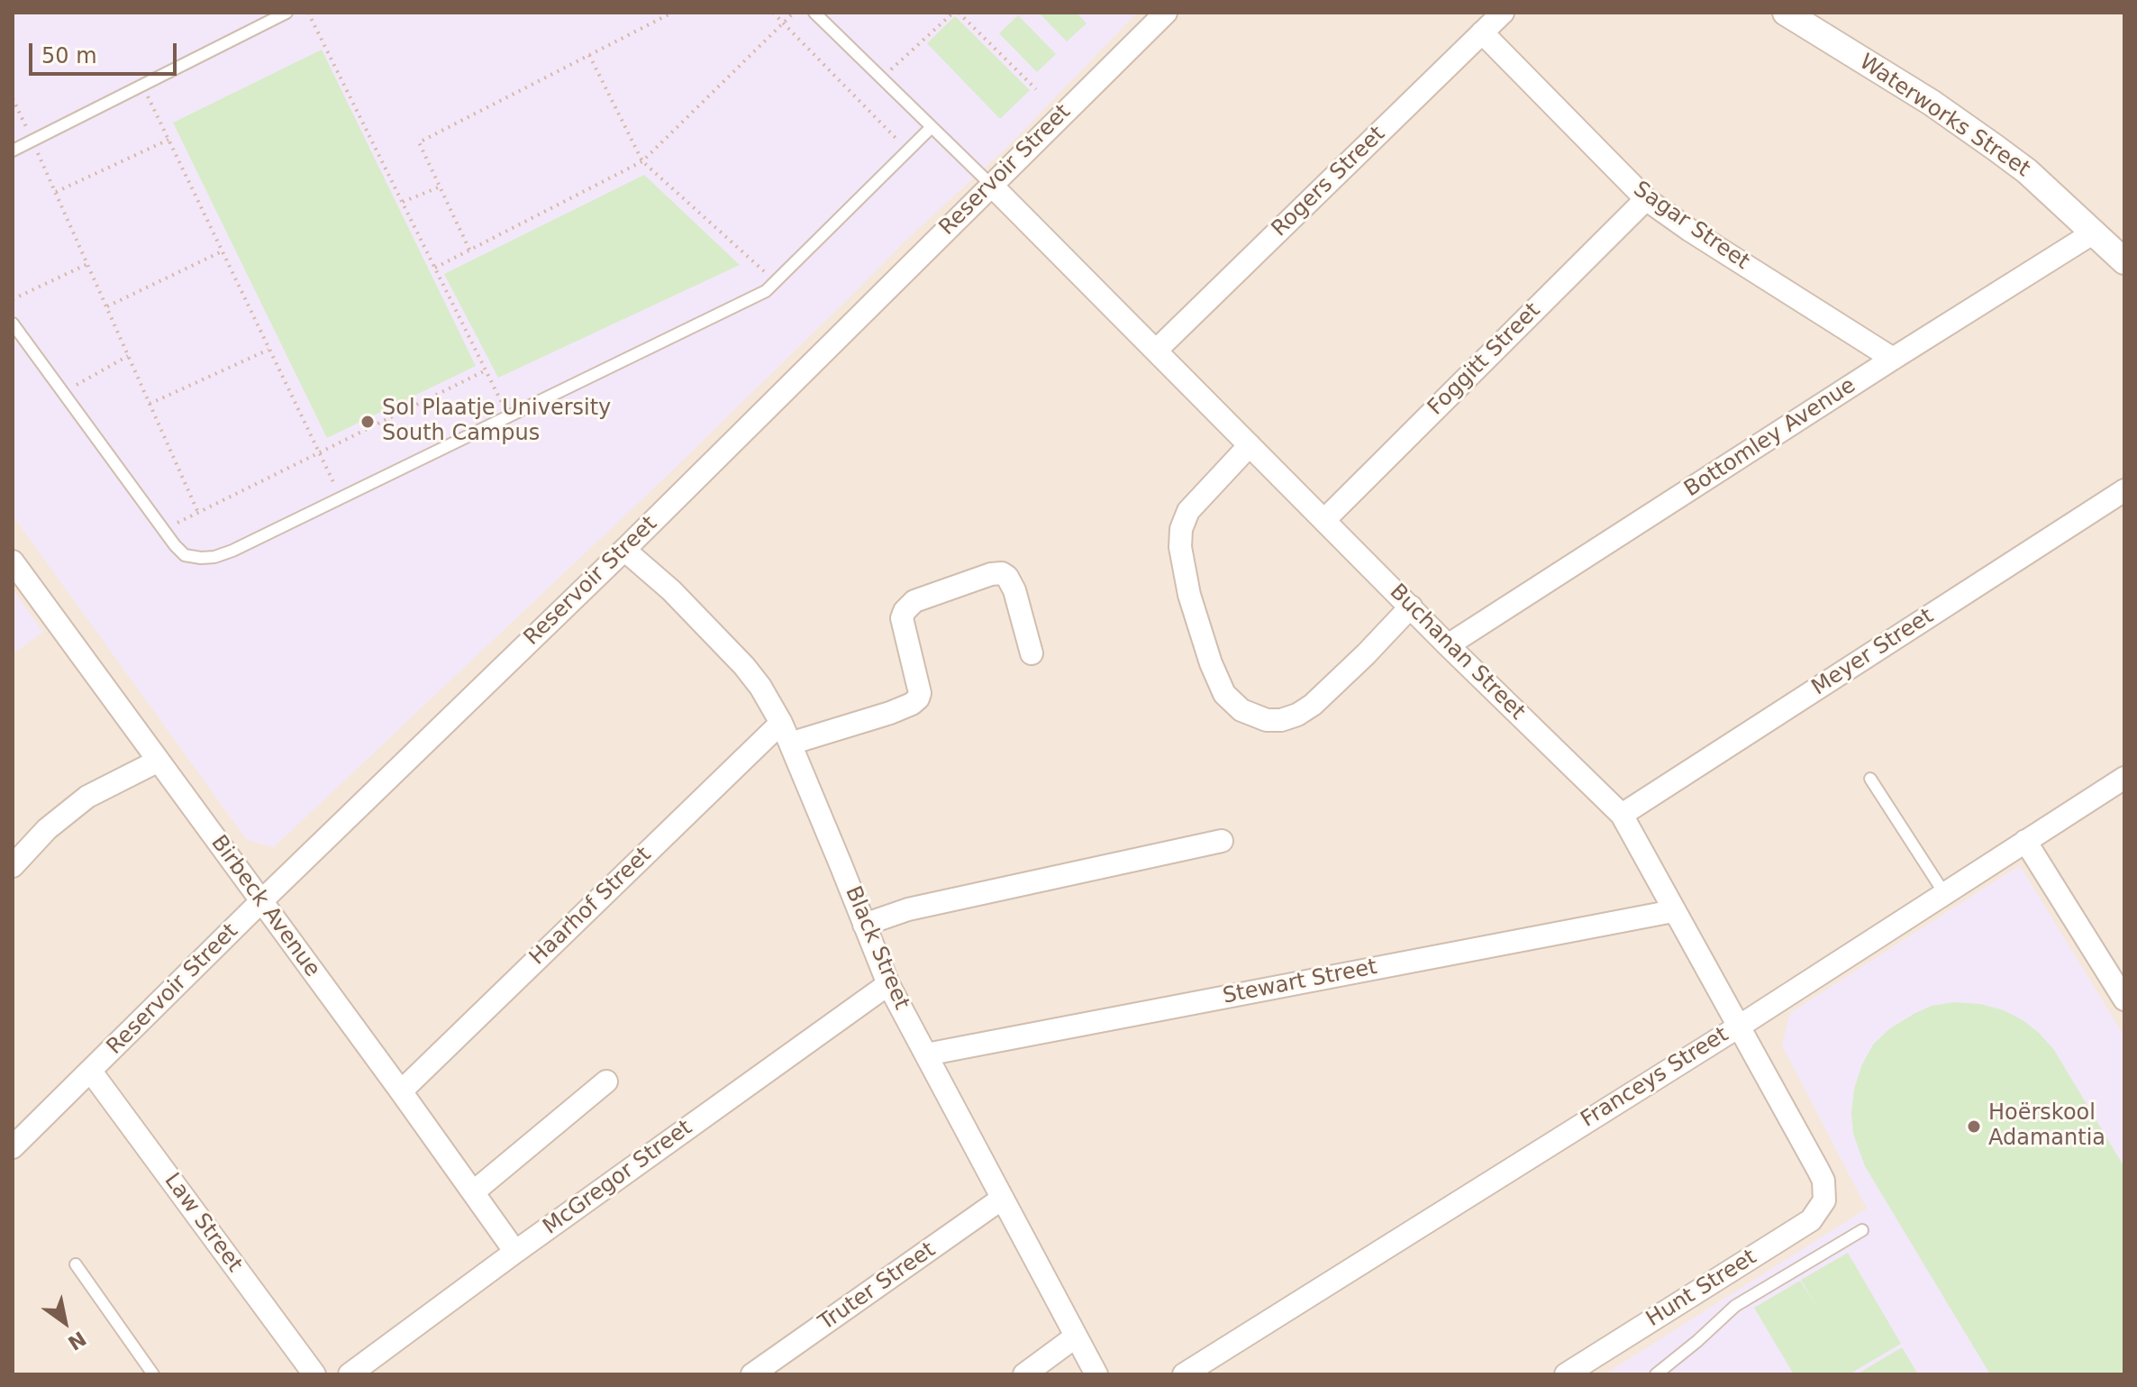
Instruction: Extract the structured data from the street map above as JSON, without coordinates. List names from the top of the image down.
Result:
{
  "streets": {
    "street": [
      "Waterworks Street",
      "Reservoir Street",
      "Rogers Street",
      "Sagar Street",
      "Foggitt Street",
      "Bottomley Avenue",
      "Buchanan Street",
      "Meyer Street",
      "Birbeck Avenue",
      "Haarhof Street",
      "Black Street",
      "Stewart Street",
      "Franceys Street",
      "McGregor Street",
      "Law Street",
      "Truter Street",
      "Hunt Street"
    ]
  },
  "crossings": [
    ["Waterworks Street", "Bottomley Avenue"],
    ["Reservoir Street", "Buchanan Street"],
    ["Reservoir Street", "Birbeck Avenue"],
    ["Reservoir Street", "Black Street"],
    ["Reservoir Street", "Law Street"],
    ["Rogers Street", "Sagar Street"],
    ["Rogers Street", "Buchanan Street"],
    ["Sagar Street", "Foggitt Street"],
    ["Sagar Street", "Bottomley Avenue"],
    ["Foggitt Street", "Buchanan Street"],
    ["Bottomley Avenue", "Buchanan Street"],
    ["Buchanan Street", "Meyer Street"],
    ["Buchanan Street", "Stewart Street"],
    ["Buchanan Street", "Franceys Street"],
    ["Buchanan Street", "Hunt Street"],
    ["Birbeck Avenue", "Haarhof Street"],
    ["Birbeck Avenue", "McGregor Street"],
    ["Haarhof Street", "Black Street"],
    ["Black Street", "Stewart Street"],
    ["Black Street", "McGregor Street"],
    ["Black Street", "Truter Street"]
  ],
  "places": ["Sol Plaatje University South Campus", "Hoërskool Adamantia"],
  "scale_bar": "50 m",
  "north": "bottom right"
}
